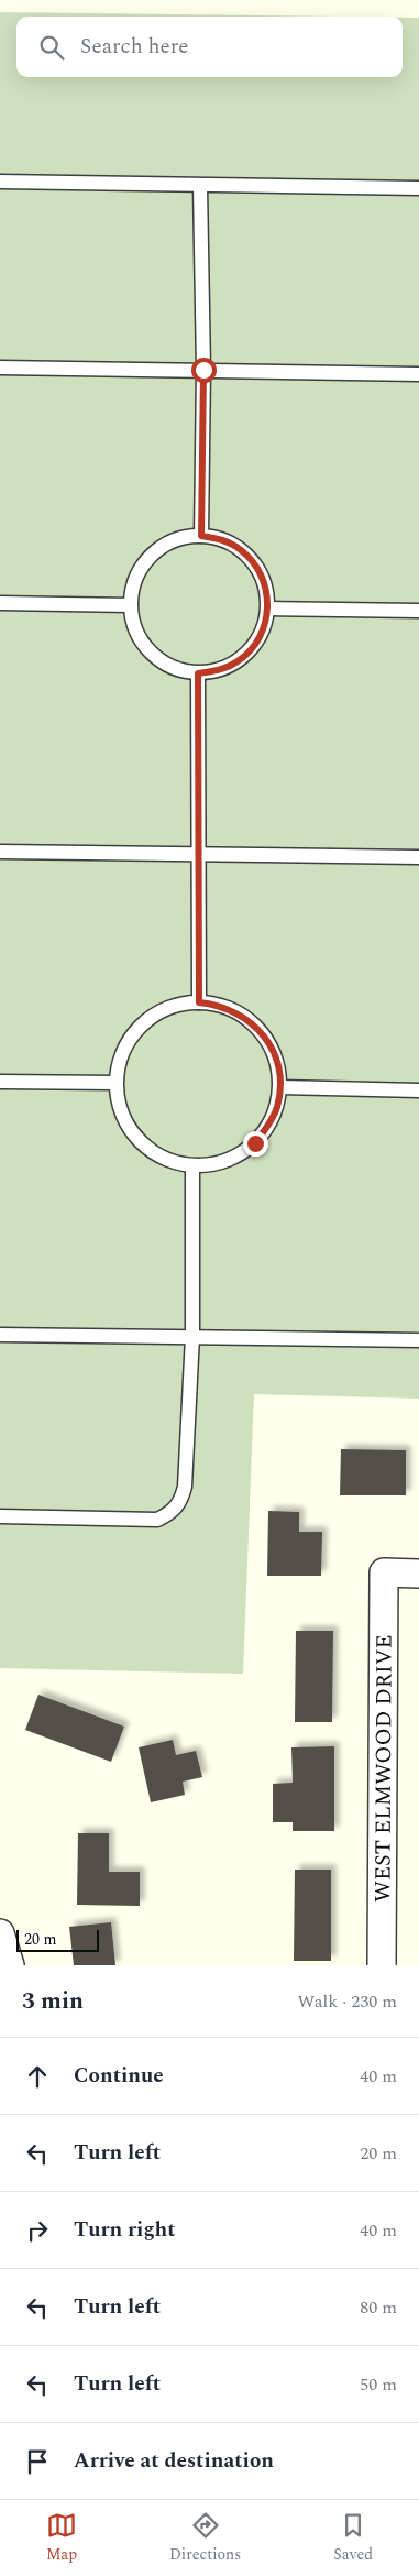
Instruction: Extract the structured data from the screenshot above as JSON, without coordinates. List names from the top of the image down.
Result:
{
  "streets": {
    "street": ["WEST ELMWOOD DRIVE"]
  },
  "scale_bar": "20 m",
  "page": {
    "search": "Search here",
    "scale": "20 m",
    "heading": ["3 min", "Walk · 230 m"],
    "list": [
      ["Continue", "40 m"],
      ["Turn left", "20 m"],
      ["Turn right", "40 m"],
      ["Turn left", "80 m"],
      ["Turn left", "50 m"],
      "Arrive at destination"
    ],
    "nav": ["Map", "Directions", "Saved"]
  }
}
